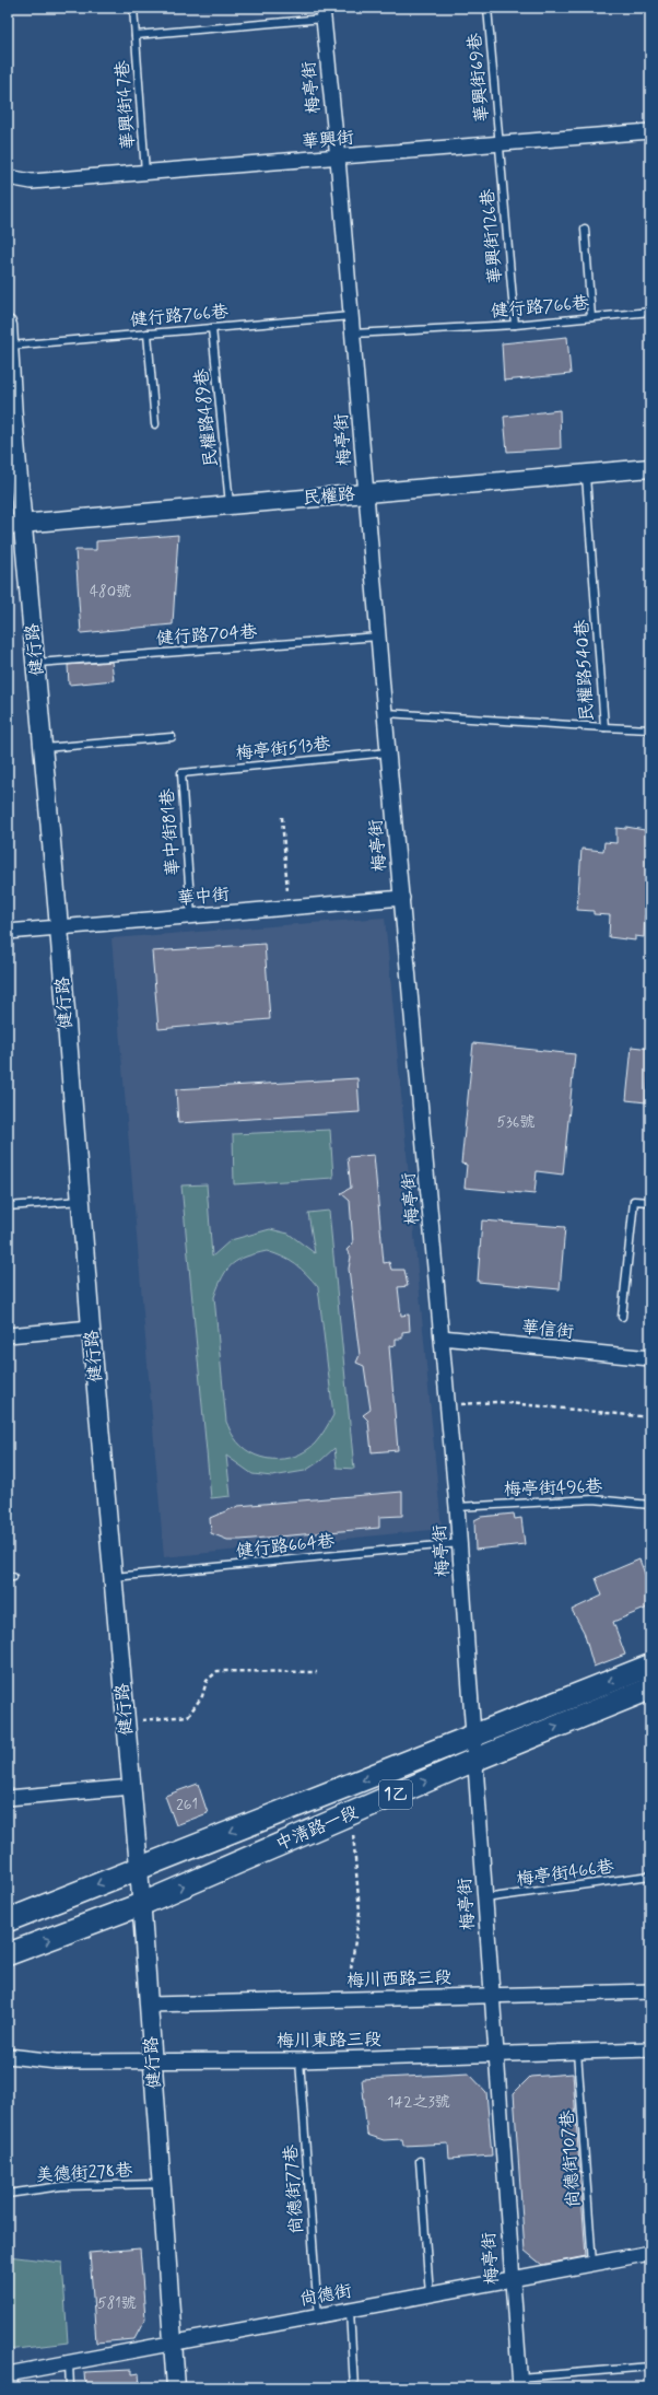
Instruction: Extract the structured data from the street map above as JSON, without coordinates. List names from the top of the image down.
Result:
{
  "streets": {
    "main road": ["1乙", "中清路一段"],
    "street": [
      "梅亭街",
      "華興街",
      "民權路",
      "健行路",
      "華中街",
      "華信街",
      "梅川西路三段",
      "梅川東路三段",
      "尚德街"
    ],
    "lane": [
      "華興街69巷",
      "華興街47巷",
      "華興街126巷",
      "健行路766巷",
      "民權路489巷",
      "健行路704巷",
      "民權路540巷",
      "梅亭街513巷",
      "華中街81巷",
      "梅亭街496巷",
      "健行路664巷",
      "梅亭街466巷",
      "尚德街107巷",
      "美德街278巷",
      "尚德街77巷"
    ]
  },
  "crossings": [
    ["華興街69巷", "華興街"],
    ["華興街69巷", "華興街126巷"],
    ["梅亭街", "華興街47巷"],
    ["梅亭街", "華興街"],
    ["梅亭街", "健行路766巷"],
    ["梅亭街", "民權路"],
    ["梅亭街", "健行路704巷"],
    ["梅亭街", "民權路540巷"],
    ["梅亭街", "梅亭街513巷"],
    ["梅亭街", "華中街"],
    ["梅亭街", "華信街"],
    ["梅亭街", "梅亭街496巷"],
    ["梅亭街", "健行路664巷"],
    ["梅亭街", "中清路一段"],
    ["梅亭街", "梅亭街466巷"],
    ["梅亭街", "梅川西路三段"],
    ["梅亭街", "梅川東路三段"],
    ["梅亭街", "尚德街"],
    ["華興街47巷", "華興街"],
    ["華興街", "華興街126巷"],
    ["華興街126巷", "健行路766巷"],
    ["健行路766巷", "民權路489巷"],
    ["健行路766巷", "健行路"],
    ["民權路489巷", "民權路"],
    ["民權路", "健行路"],
    ["民權路", "民權路540巷"],
    ["健行路704巷", "健行路"],
    ["健行路", "華中街"],
    ["健行路", "健行路664巷"],
    ["健行路", "中清路一段"],
    ["健行路", "梅川西路三段"],
    ["健行路", "梅川東路三段"],
    ["健行路", "美德街278巷"],
    ["健行路", "尚德街"],
    ["梅亭街513巷", "華中街81巷"],
    ["華中街81巷", "華中街"],
    ["梅川東路三段", "尚德街107巷"],
    ["梅川東路三段", "尚德街77巷"],
    ["尚德街107巷", "尚德街"],
    ["尚德街77巷", "尚德街"]
  ],
  "house_numbers": [
    "480號",
    "536號",
    "261",
    "142之3號",
    "581號"
  ]
}
